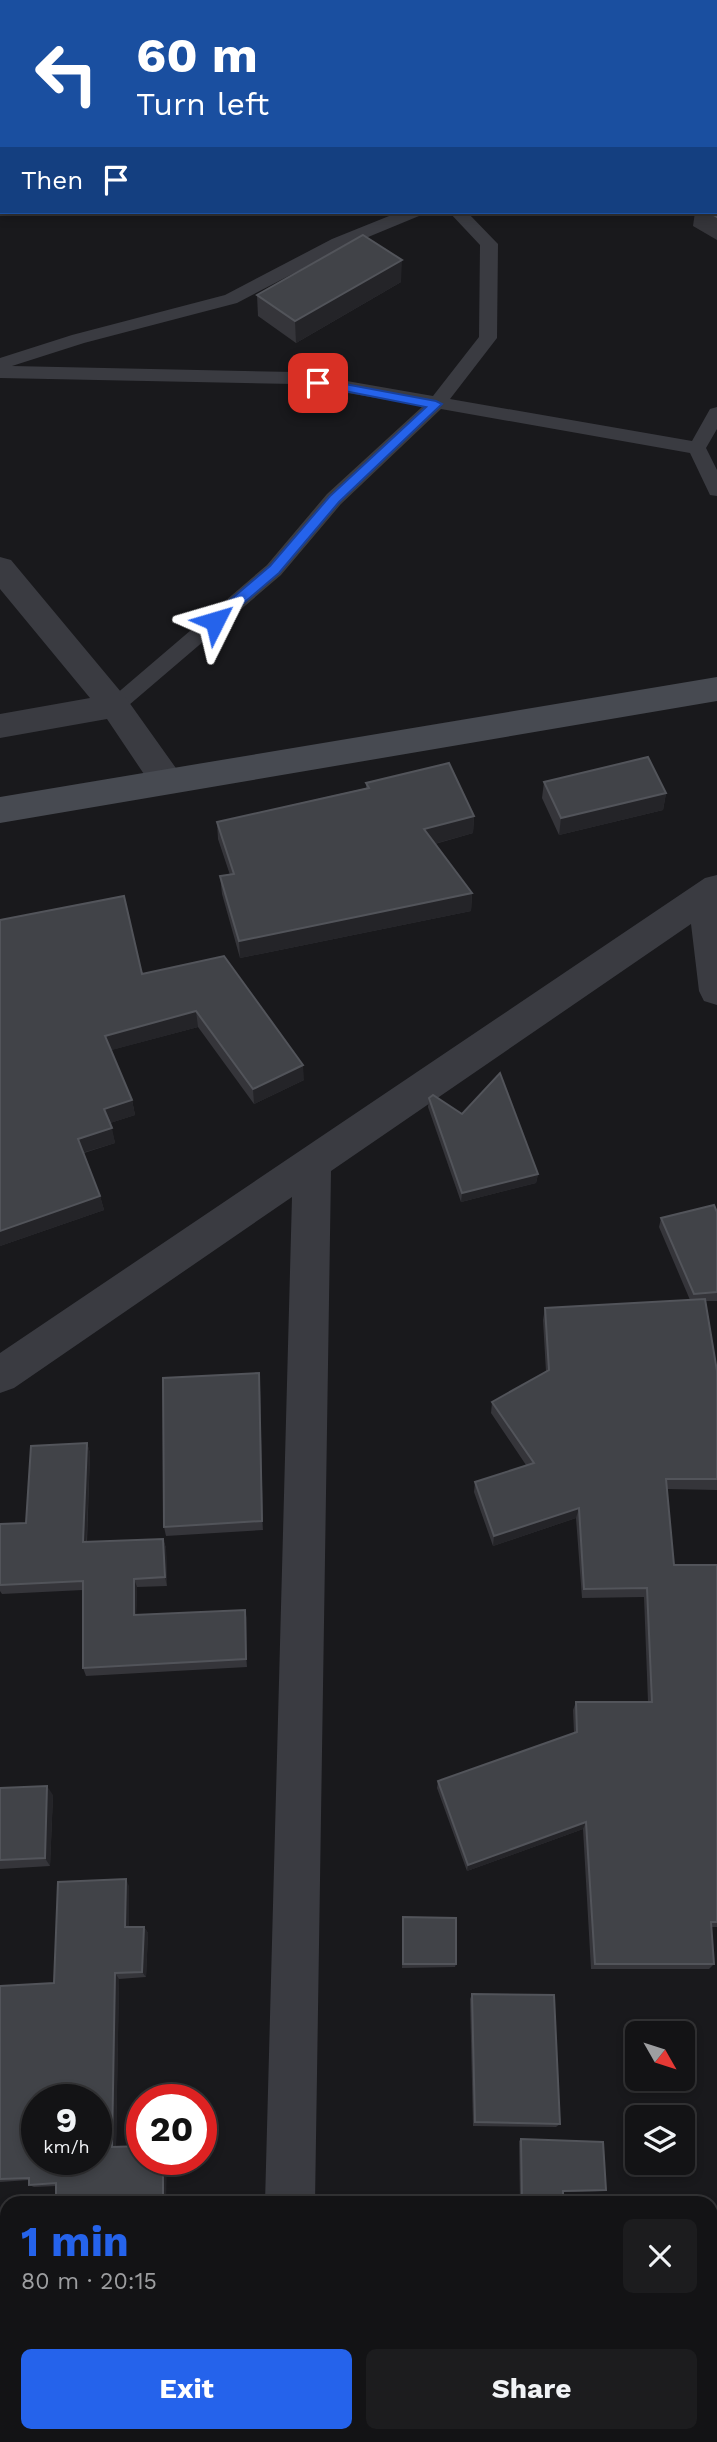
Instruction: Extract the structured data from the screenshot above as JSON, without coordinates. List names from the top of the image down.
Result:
{
  "north": "bottom right",
  "page": {
    "turn": ["60 m", "Turn left"],
    "then": "Then",
    "speed": "9 km/h",
    "limit": "20",
    "heading": ["1 min", "80 m · 20:15"],
    "buttons": ["Exit", "Share"]
  }
}
